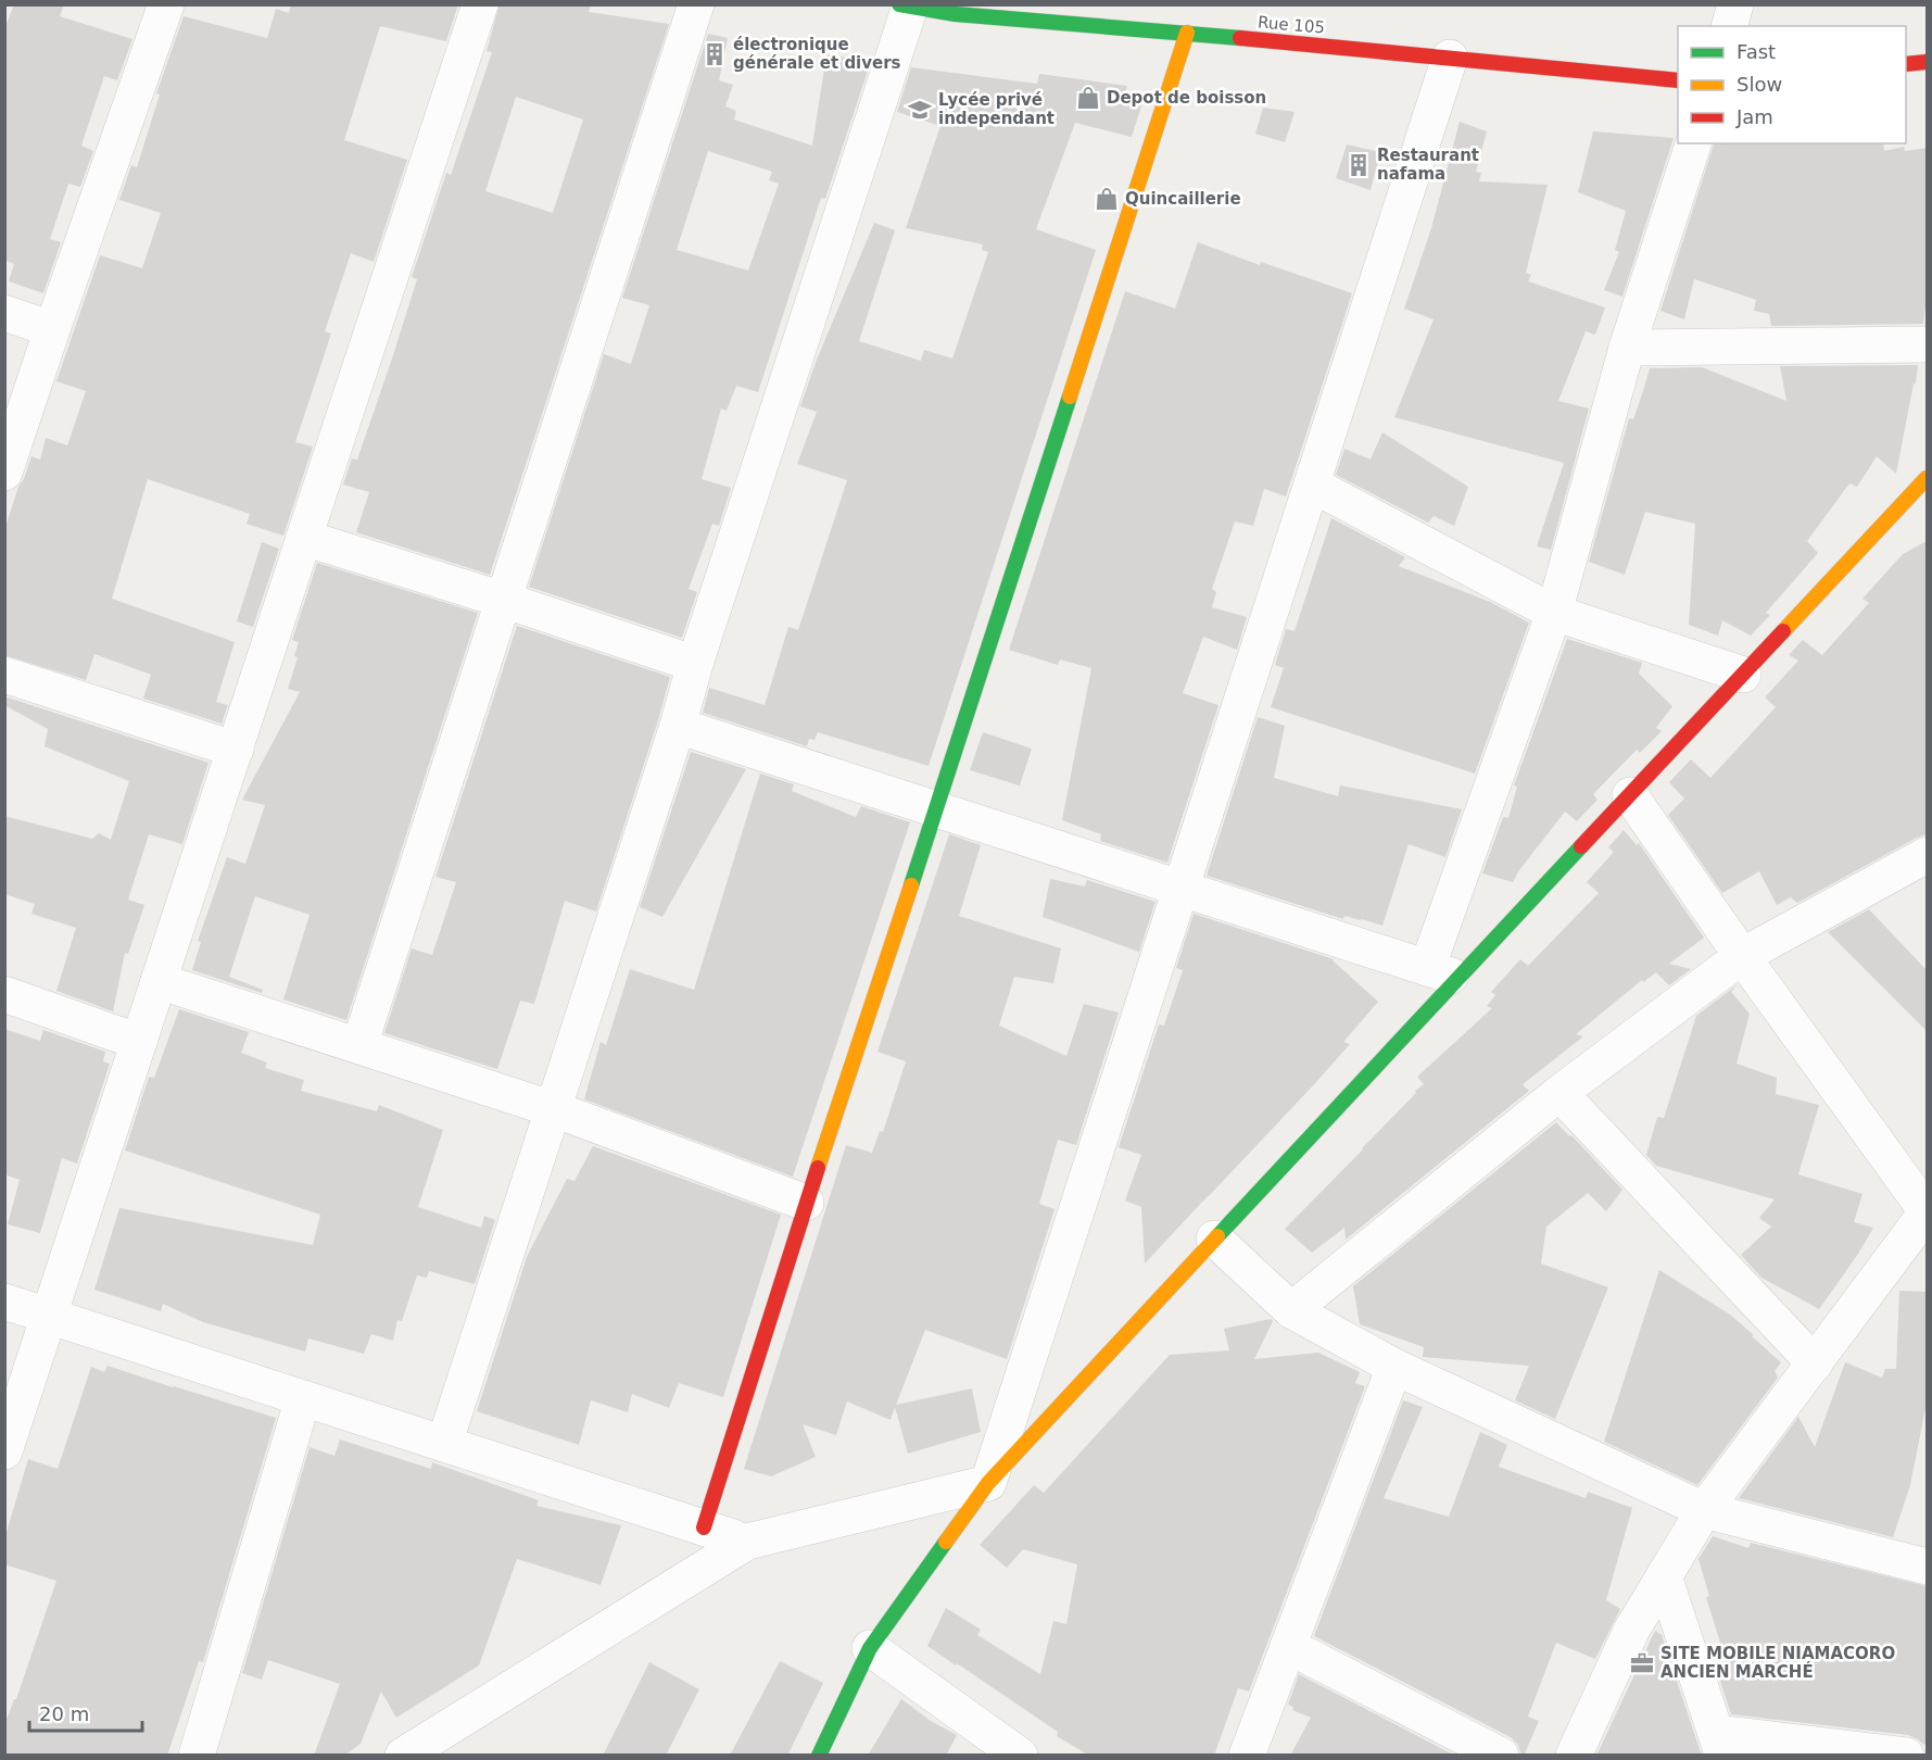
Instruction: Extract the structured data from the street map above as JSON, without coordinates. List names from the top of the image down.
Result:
{
  "streets": {
    "street": ["Rue 105"]
  },
  "places": {
    "building": ["électronique générale et divers", "Restaurant nafama"],
    "shop": ["Depot de boisson", "Quincaillerie"],
    "school or university": ["Lycée privé independant"],
    "office": ["SITE MOBILE NIAMACORO ANCIEN MARCHÉ"]
  },
  "legend": ["Fast", "Slow", "Jam"],
  "scale_bar": "20 m"
}
